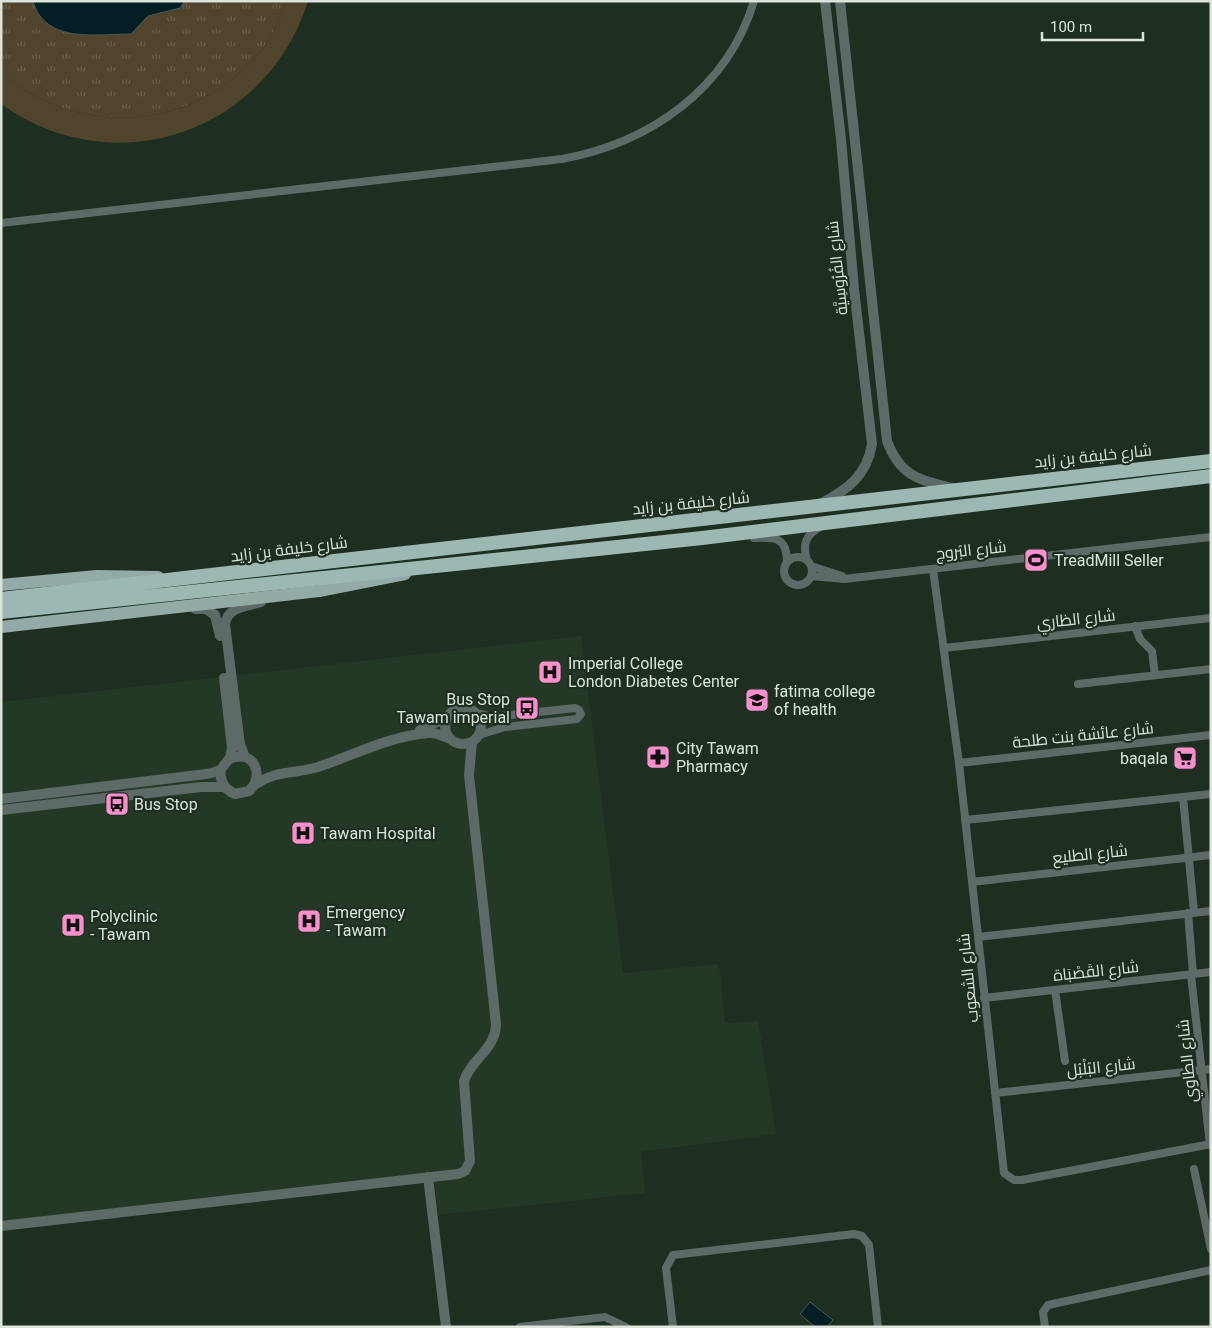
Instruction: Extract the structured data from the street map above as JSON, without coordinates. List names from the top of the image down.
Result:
{
  "streets": {
    "highway": ["شارع خليفة بن زايد"],
    "street": [
      "شارع الفُرُوسِيَّة",
      "شارع البُروج",
      "شارع الظاري",
      "شارع عائشة بنت طلحة",
      "شارع الطليع",
      "شارع القَصْبَاة",
      "شارع الشعوب",
      "شارع الطاوي",
      "شارع البُلْبُل"
    ]
  },
  "crossings": [
    ["شارع الفُرُوسِيَّة", "شارع خليفة بن زايد"],
    ["شارع البُروج", "شارع الشعوب"],
    ["شارع الظاري", "شارع الشعوب"],
    ["شارع عائشة بنت طلحة", "شارع الشعوب"],
    ["شارع الطليع", "شارع الشعوب"],
    ["شارع الطليع", "شارع الطاوي"],
    ["شارع القَصْبَاة", "شارع الشعوب"],
    ["شارع القَصْبَاة", "شارع الطاوي"],
    ["شارع الشعوب", "شارع الطاوي"],
    ["شارع الشعوب", "شارع البُلْبُل"],
    ["شارع الطاوي", "شارع البُلْبُل"]
  ],
  "places": {
    "sports": ["TreadMill Seller"],
    "hospital": [
      "Imperial College London Diabetes Center",
      "Tawam Hospital",
      "Emergency - Tawam",
      "Polyclinic - Tawam"
    ],
    "school or university": ["fatima college of health"],
    "bus stop": ["Bus Stop Tawam imperial", "Bus Stop"],
    "pharmacy": ["City Tawam Pharmacy"],
    "supermarket": ["baqala"]
  },
  "scale_bar": "100 m"
}
